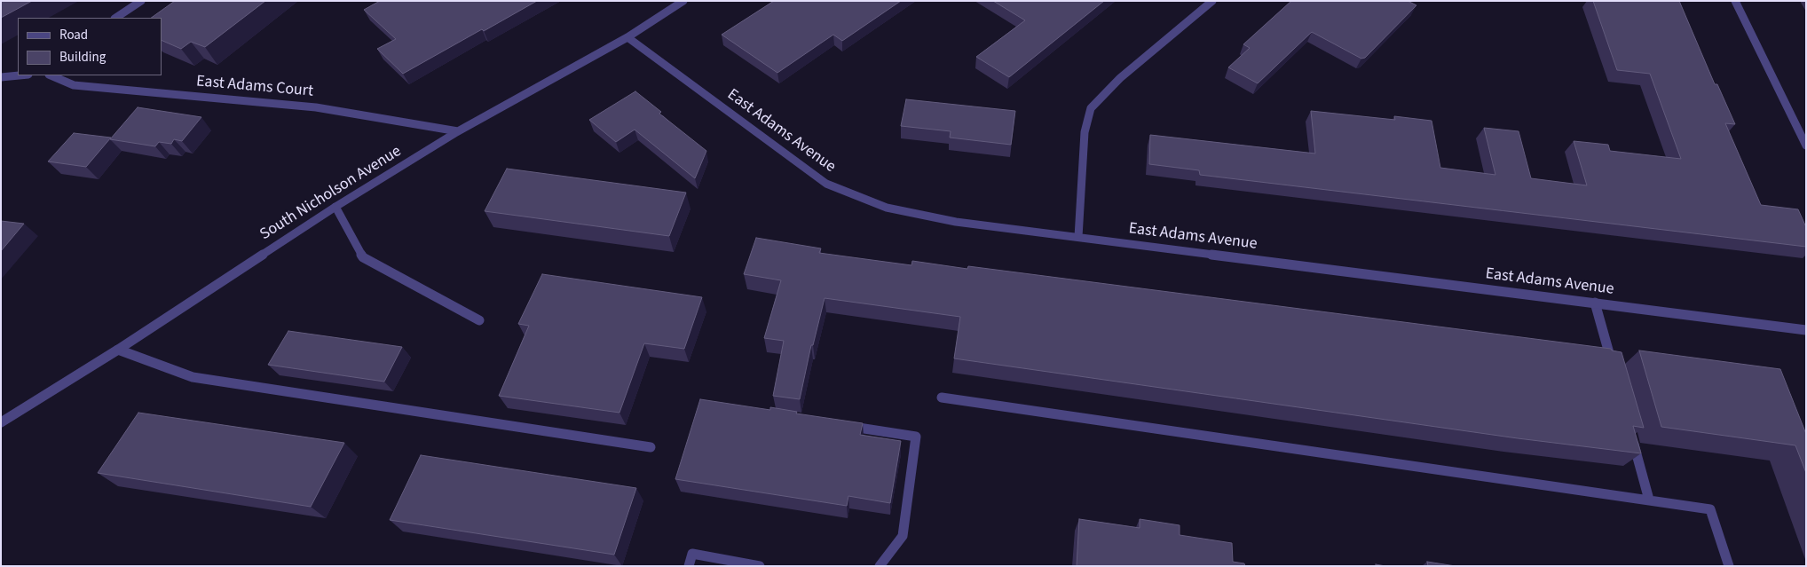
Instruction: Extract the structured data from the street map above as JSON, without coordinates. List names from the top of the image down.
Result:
{
  "streets": {
    "street": ["East Adams Court", "East Adams Avenue", "South Nicholson Avenue"]
  },
  "crossings": [
    ["East Adams Court", "South Nicholson Avenue"],
    ["East Adams Avenue", "South Nicholson Avenue"]
  ],
  "legend": ["Road", "Building"]
}
